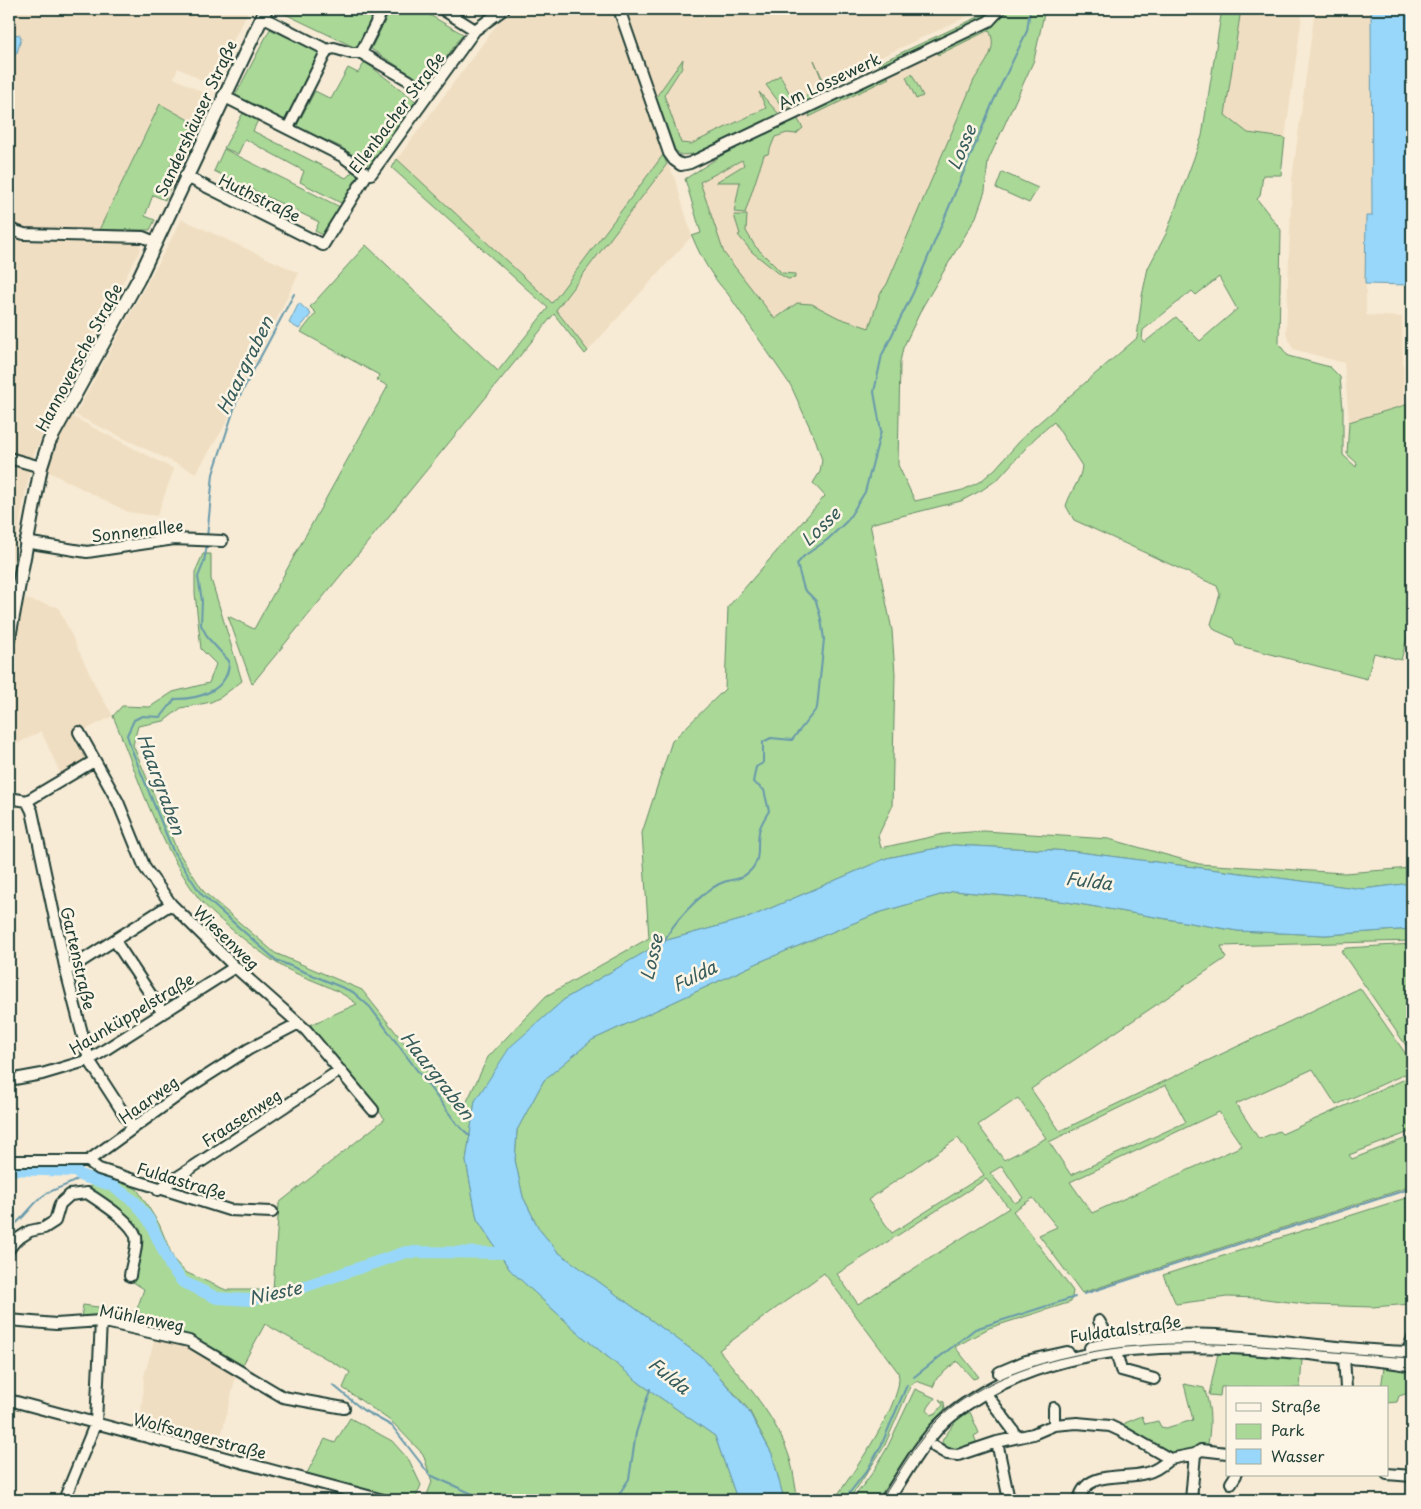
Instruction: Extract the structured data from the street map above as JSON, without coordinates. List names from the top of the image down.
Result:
{
  "streets": {
    "main road": ["Sandershäuser Straße", "Hannoversche Straße", "Fuldatalstraße"],
    "street": [
      "Am Lossewerk",
      "Ellenbacher Straße",
      "Huthstraße",
      "Sonnenallee",
      "Wiesenweg",
      "Gartenstraße",
      "Haunküppelstraße",
      "Haarweg",
      "Fraasenweg",
      "Fuldastraße",
      "Mühlenweg",
      "Wolfsangerstraße"
    ]
  },
  "crossings": [
    ["Ellenbacher Straße", "Huthstraße"],
    ["Sandershäuser Straße", "Huthstraße"],
    ["Sandershäuser Straße", "Hannoversche Straße"],
    ["Hannoversche Straße", "Sonnenallee"],
    ["Wiesenweg", "Haunküppelstraße"],
    ["Wiesenweg", "Haarweg"],
    ["Wiesenweg", "Fraasenweg"],
    ["Gartenstraße", "Haunküppelstraße"],
    ["Gartenstraße", "Haarweg"],
    ["Haarweg", "Fuldastraße"],
    ["Fraasenweg", "Fuldastraße"]
  ],
  "water": [
    "Losse",
    "Haargraben",
    "Fulda",
    "Nieste"
  ],
  "legend": ["Straße", "Park", "Wasser"]
}
